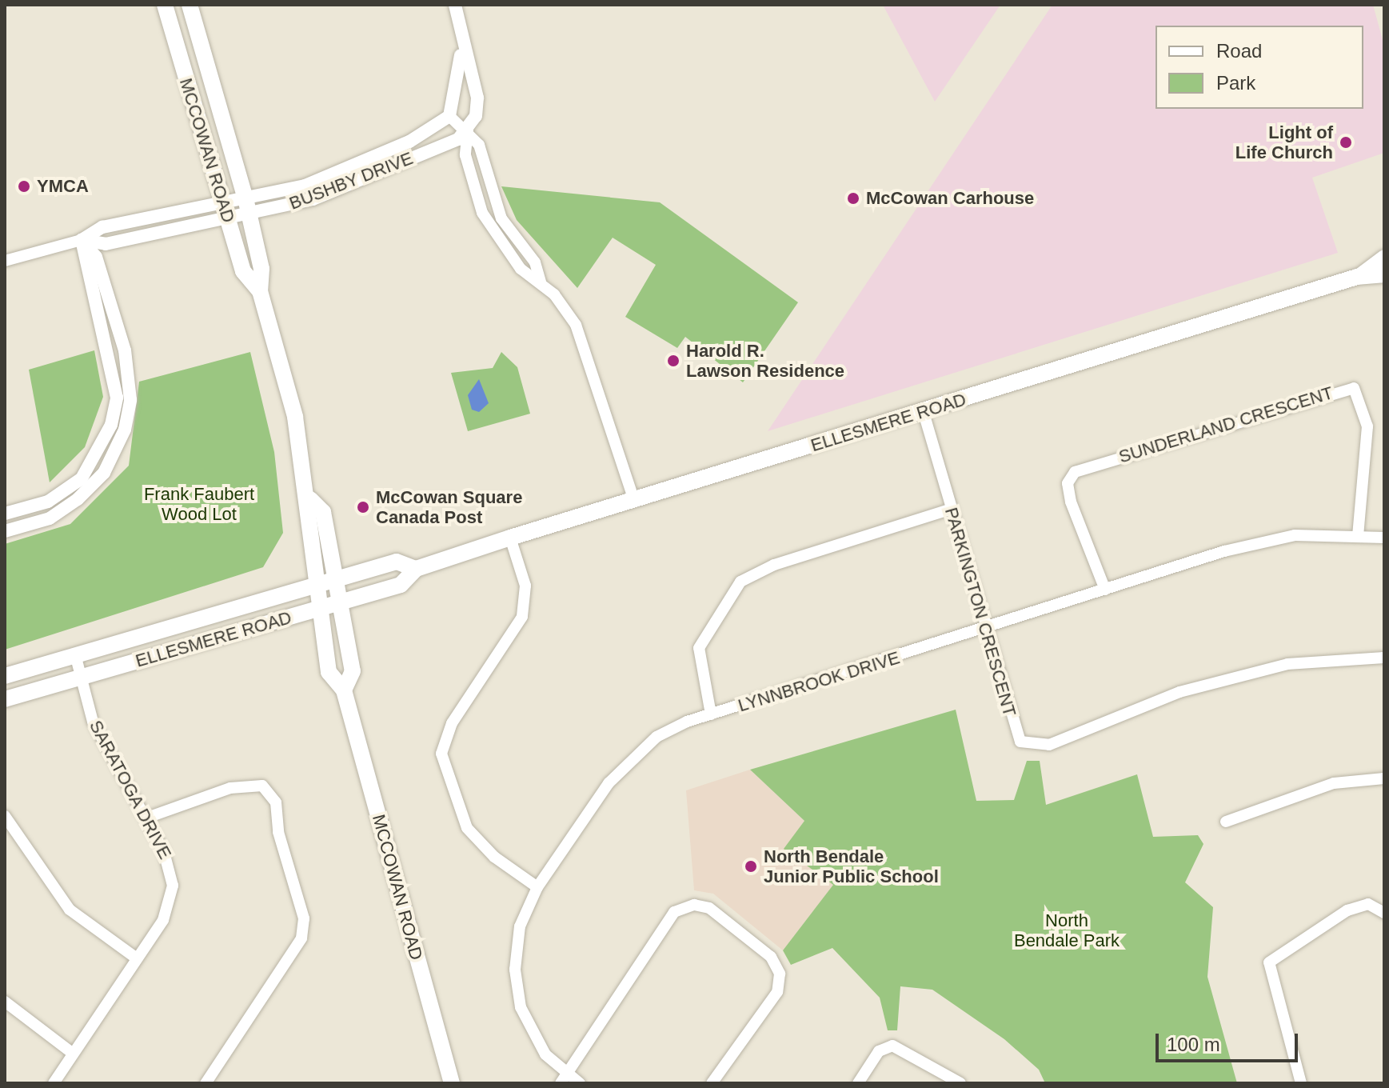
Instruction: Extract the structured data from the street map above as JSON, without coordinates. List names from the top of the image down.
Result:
{
  "streets": {
    "main road": ["MCCOWAN ROAD", "ELLESMERE ROAD"],
    "street": [
      "BUSHBY DRIVE",
      "SUNDERLAND CRESCENT",
      "PARKINGTON CRESCENT",
      "LYNNBROOK DRIVE",
      "SARATOGA DRIVE"
    ]
  },
  "crossings": [
    ["MCCOWAN ROAD", "BUSHBY DRIVE"],
    ["MCCOWAN ROAD", "ELLESMERE ROAD"],
    ["ELLESMERE ROAD", "PARKINGTON CRESCENT"],
    ["ELLESMERE ROAD", "SARATOGA DRIVE"],
    ["SUNDERLAND CRESCENT", "LYNNBROOK DRIVE"],
    ["PARKINGTON CRESCENT", "LYNNBROOK DRIVE"]
  ],
  "parks": ["Frank Faubert Wood Lot", "North Bendale Park"],
  "places": [
    "Light of Life Church",
    "YMCA",
    "McCowan Carhouse",
    "Harold R. Lawson Residence",
    "McCowan Square Canada Post",
    "North Bendale Junior Public School"
  ],
  "legend": ["Road", "Park"],
  "scale_bar": "100 m"
}
